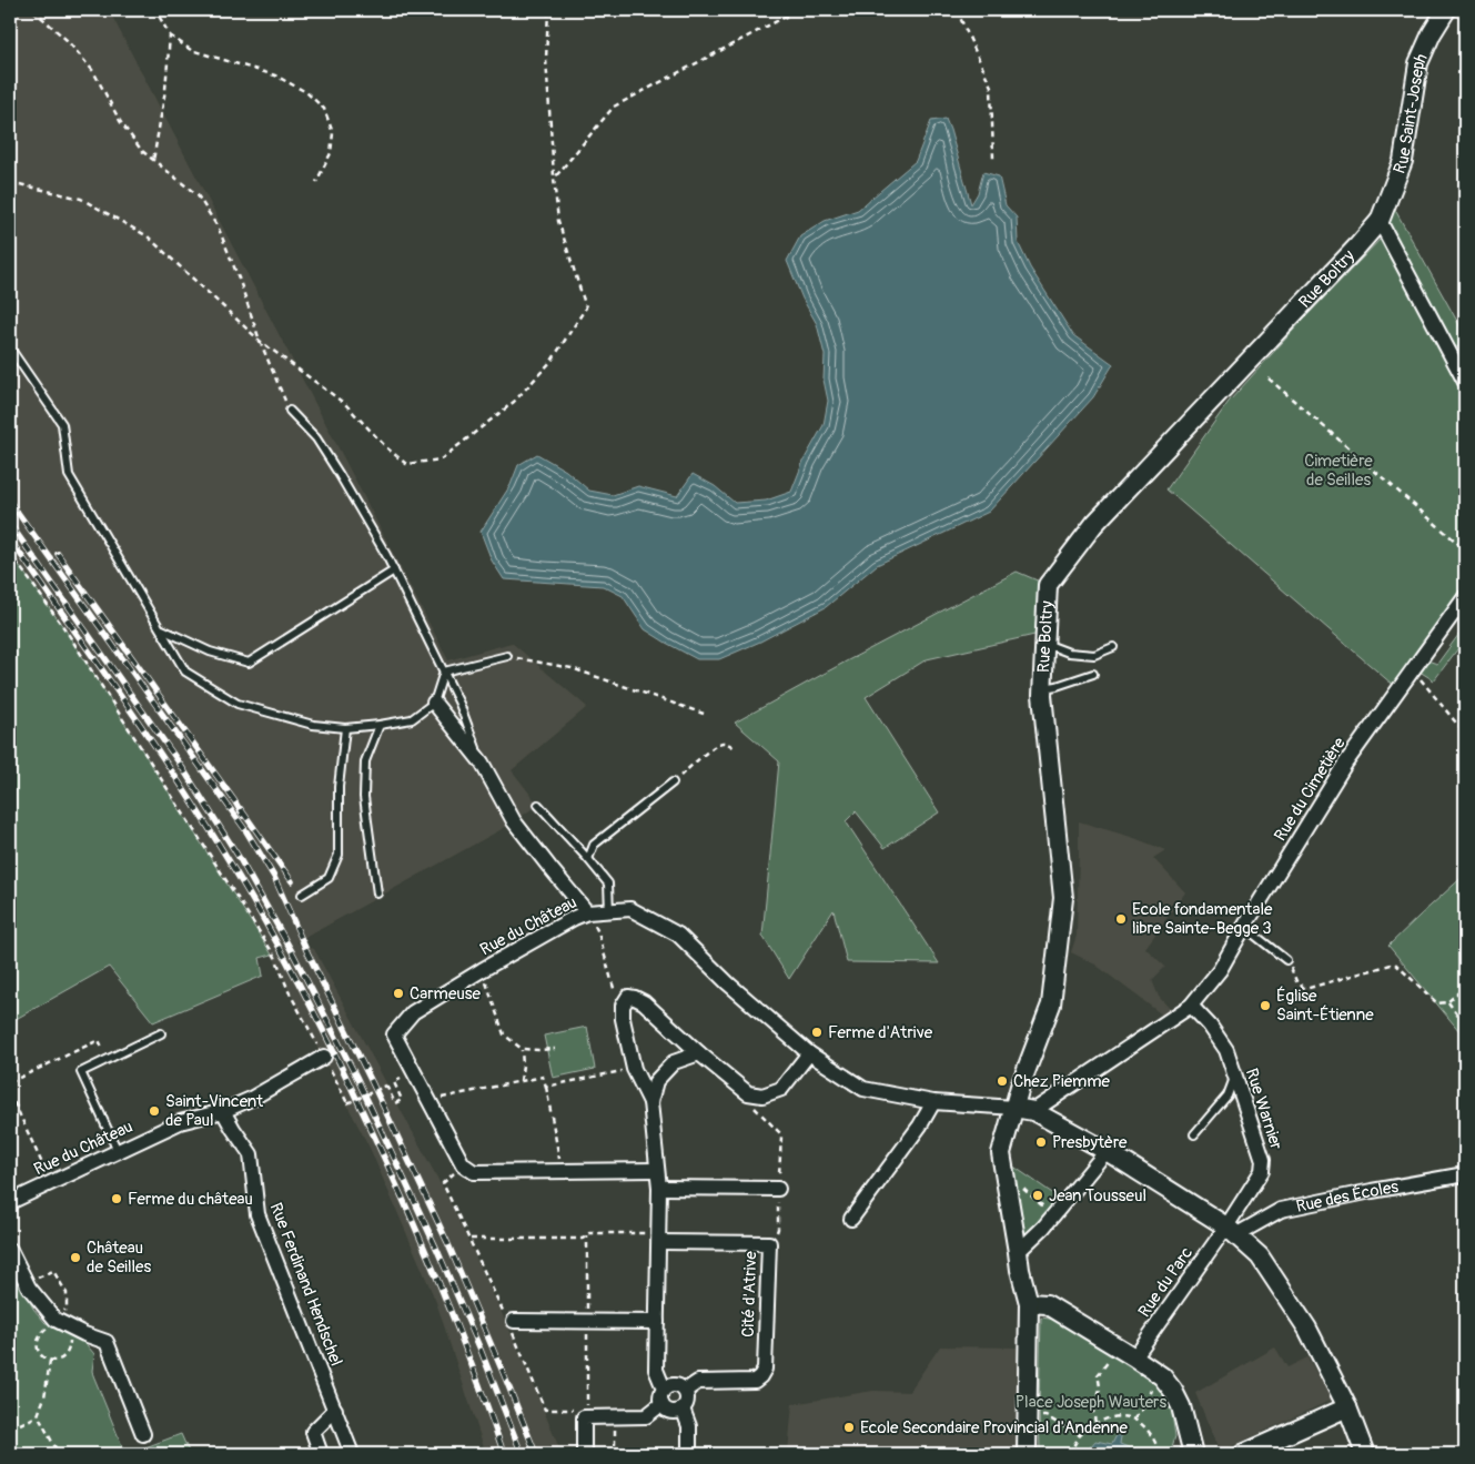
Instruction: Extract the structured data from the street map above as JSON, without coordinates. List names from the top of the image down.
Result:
{
  "streets": {
    "street": [
      "Rue Saint-Joseph",
      "Rue Boltry",
      "Rue du Cimetière",
      "Rue du Château",
      "Rue Warnier",
      "Rue des Écoles",
      "Rue du Parc",
      "Rue Ferdinand Hendschel",
      "Cité d'Atrive"
    ]
  },
  "crossings": [
    ["Rue Saint-Joseph", "Rue Boltry"],
    ["Rue Boltry", "Rue du Château"],
    ["Rue du Cimetière", "Rue Warnier"],
    ["Rue du Château", "Rue Ferdinand Hendschel"],
    ["Rue Warnier", "Rue des Écoles"],
    ["Rue Warnier", "Rue du Parc"],
    ["Rue des Écoles", "Rue du Parc"]
  ],
  "parks": ["Cimetière de Seilles", "Place Joseph Wauters"],
  "places": [
    "Ecole fondamentale libre Sainte-Begge 3",
    "Carmeuse",
    "Église Saint-Étienne",
    "Ferme d'Atrive",
    "Chez Piemme",
    "Saint-Vincent de Paul",
    "Presbytère",
    "Jean Tousseul",
    "Ferme du château",
    "Château de Seilles",
    "Ecole Secondaire Provincial d'Andenne"
  ]
}
